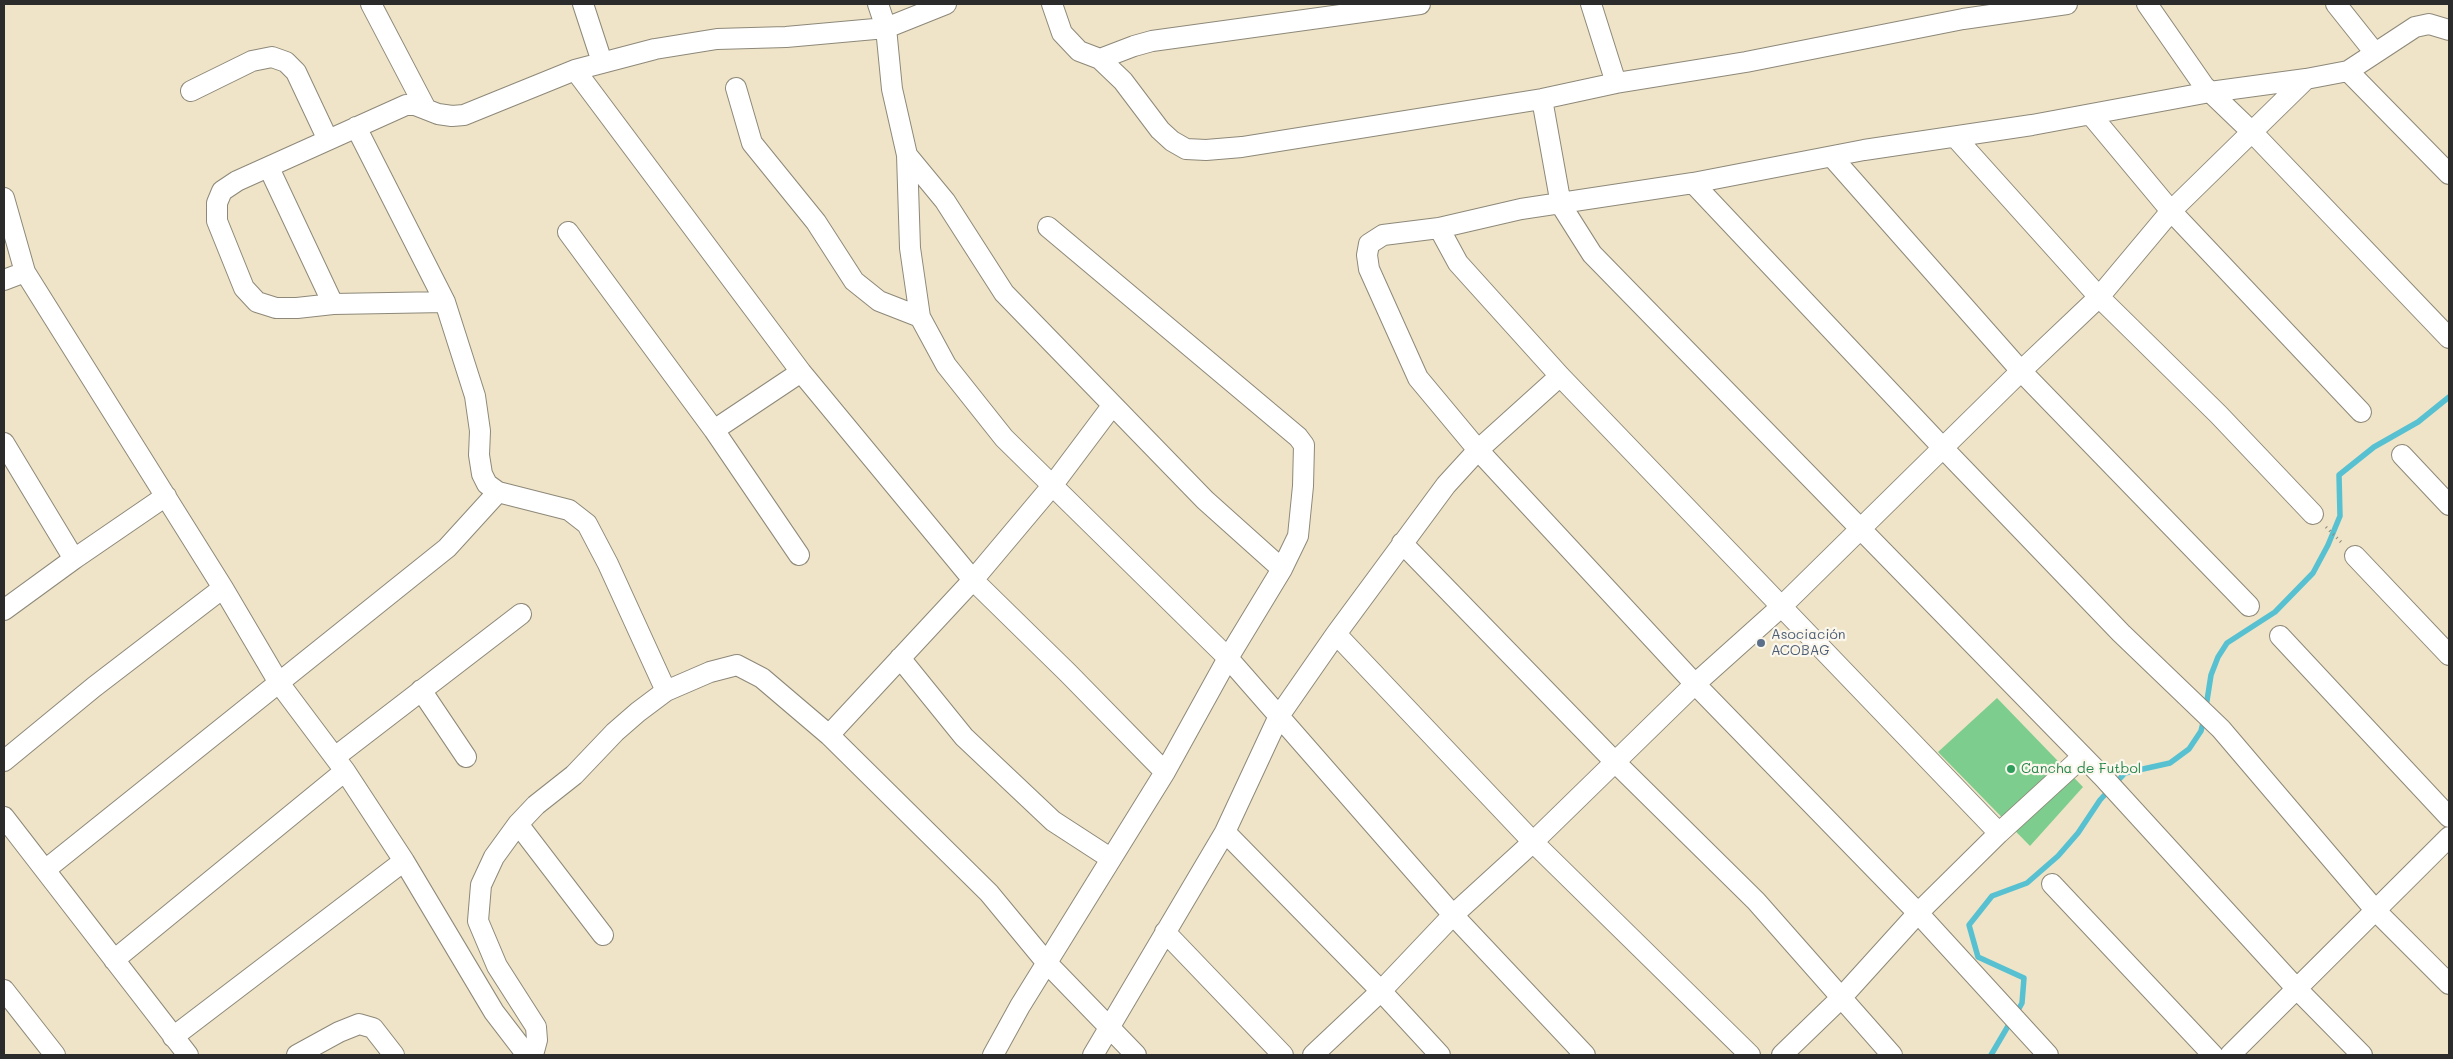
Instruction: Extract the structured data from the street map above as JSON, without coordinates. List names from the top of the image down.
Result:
{
  "places": ["Asociación ACOBAG", "Cancha de Futbol"]
}
